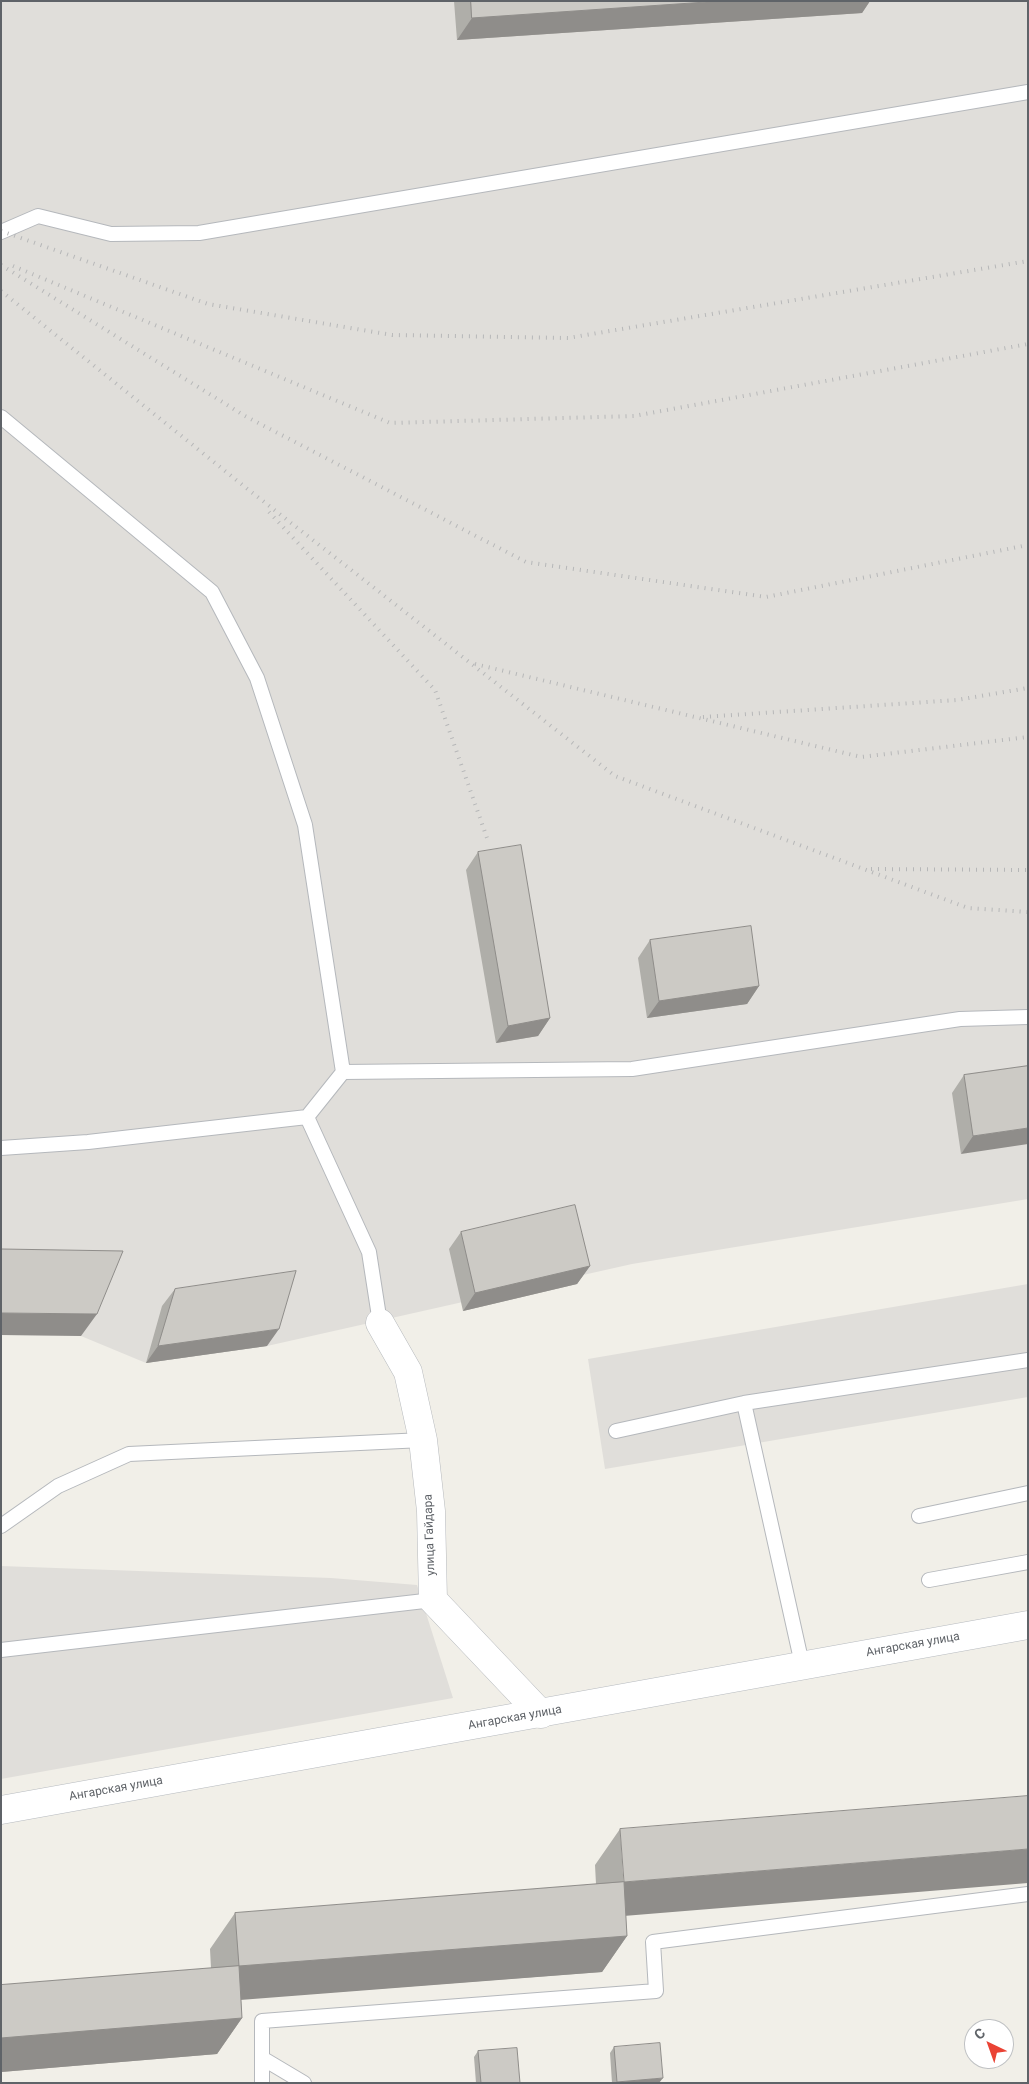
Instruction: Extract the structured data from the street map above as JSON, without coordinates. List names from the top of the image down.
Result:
{
  "streets": {
    "street": ["улица Гайдара", "Ангарская улица"]
  },
  "north": "top left"
}
